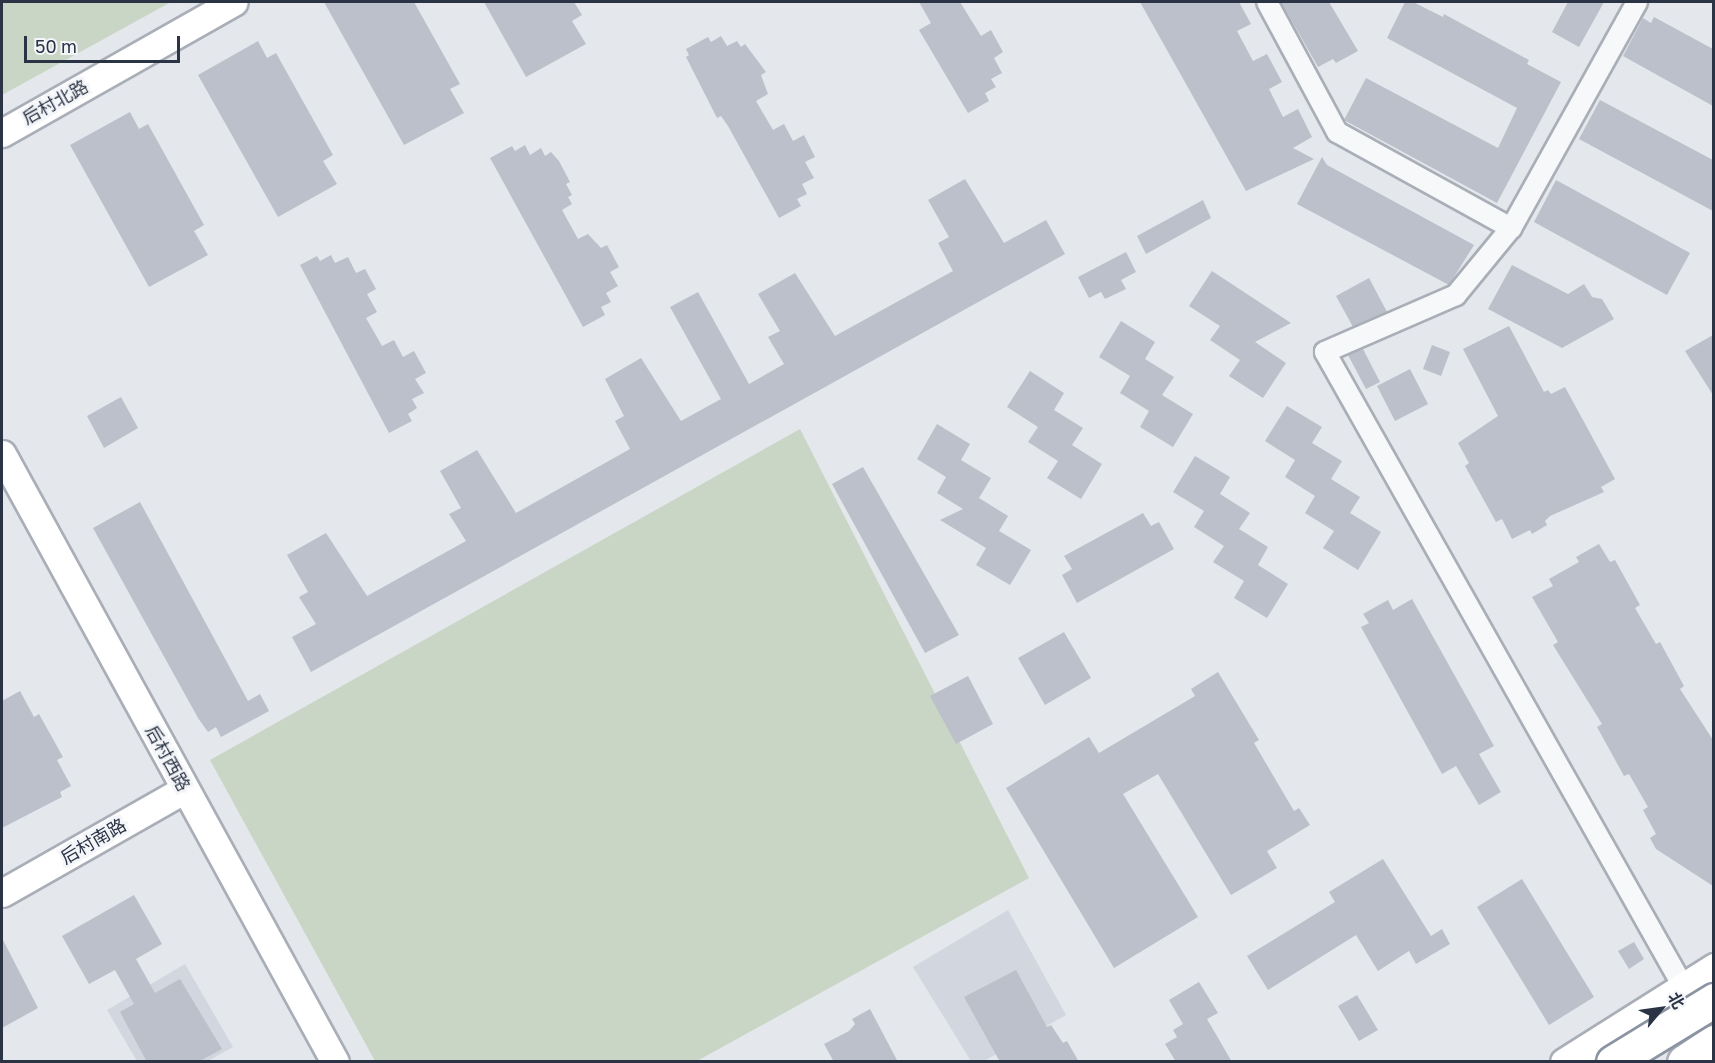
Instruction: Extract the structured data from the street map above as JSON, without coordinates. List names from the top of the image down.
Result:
{
  "streets": {
    "street": ["后村北路", "后村西路", "后村南路"]
  },
  "crossings": [
    ["后村西路", "后村南路"]
  ],
  "scale_bar": "50 m",
  "north": "top right"
}
